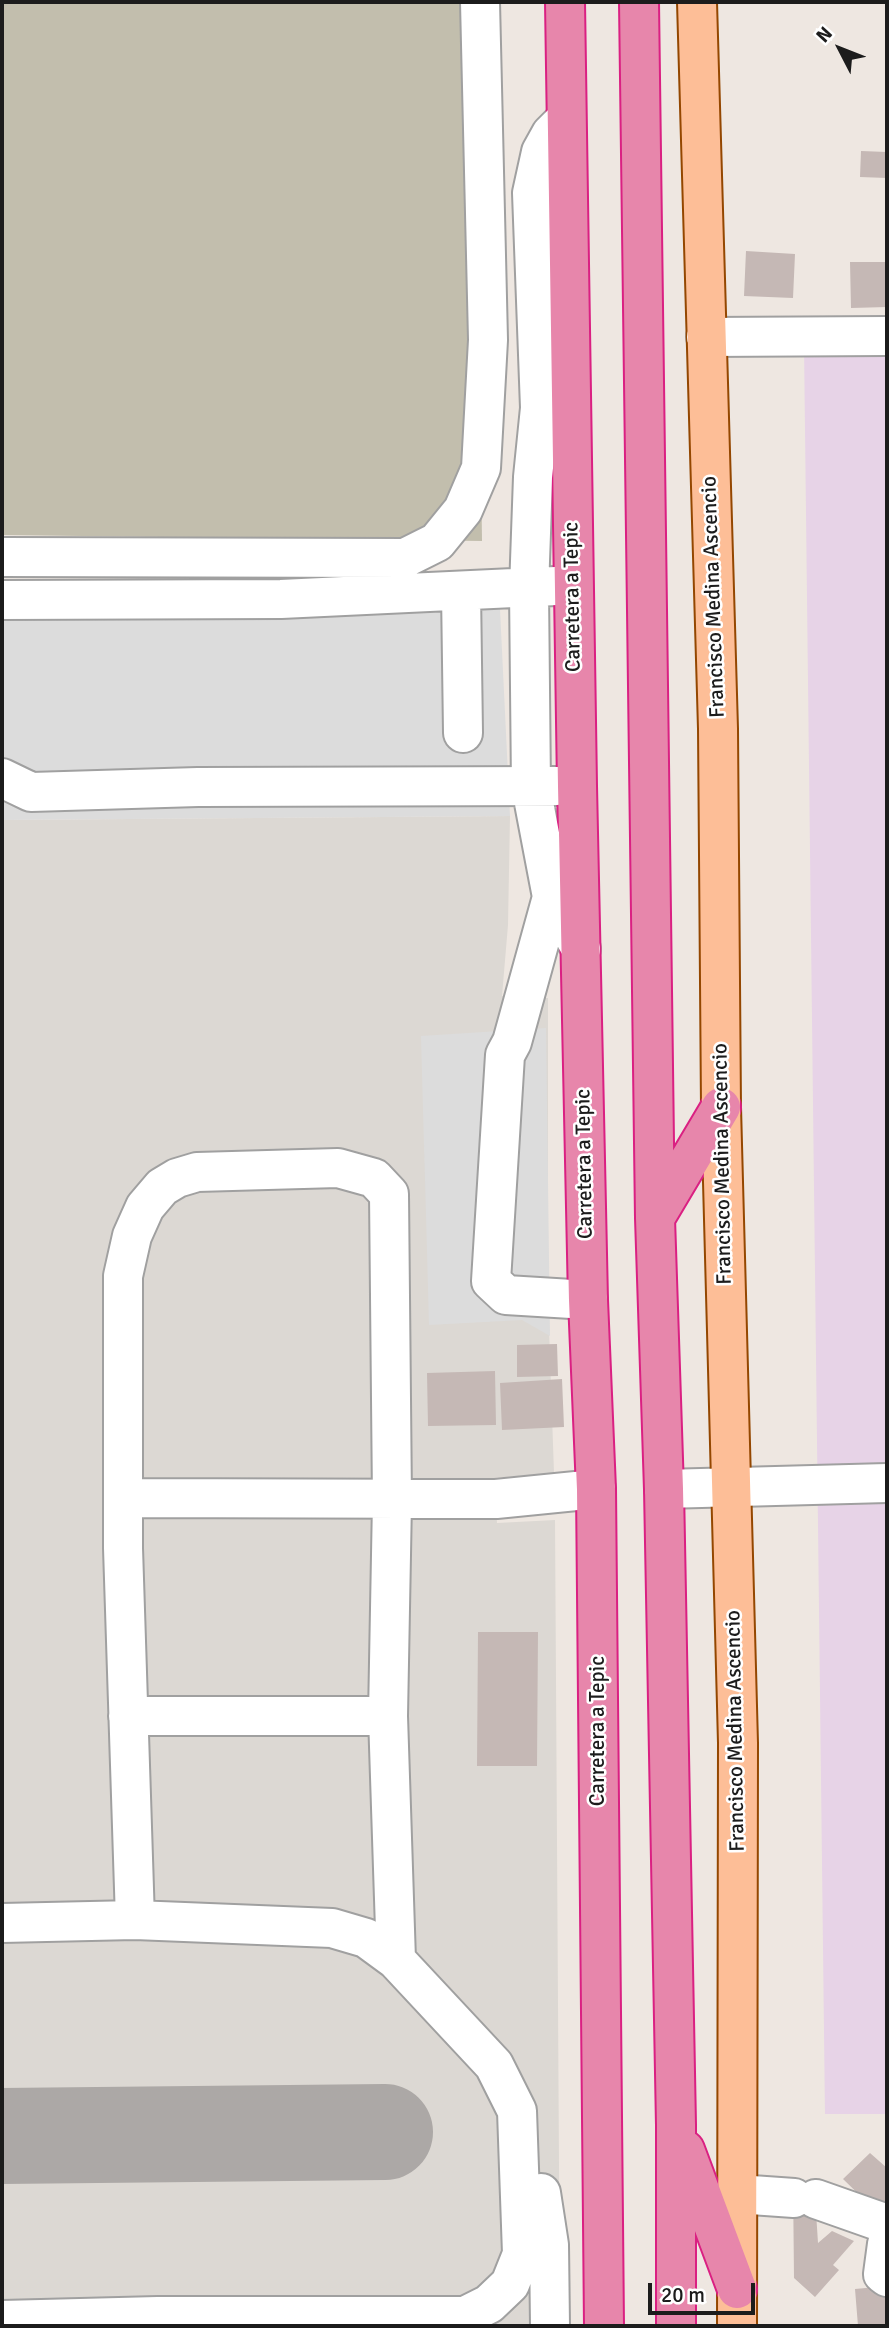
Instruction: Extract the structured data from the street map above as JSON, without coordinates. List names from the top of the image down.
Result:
{
  "streets": {
    "highway": ["Carretera a Tepic"],
    "main road": ["Francisco Medina Ascencio"]
  },
  "scale_bar": "20 m",
  "north": "top left"
}
